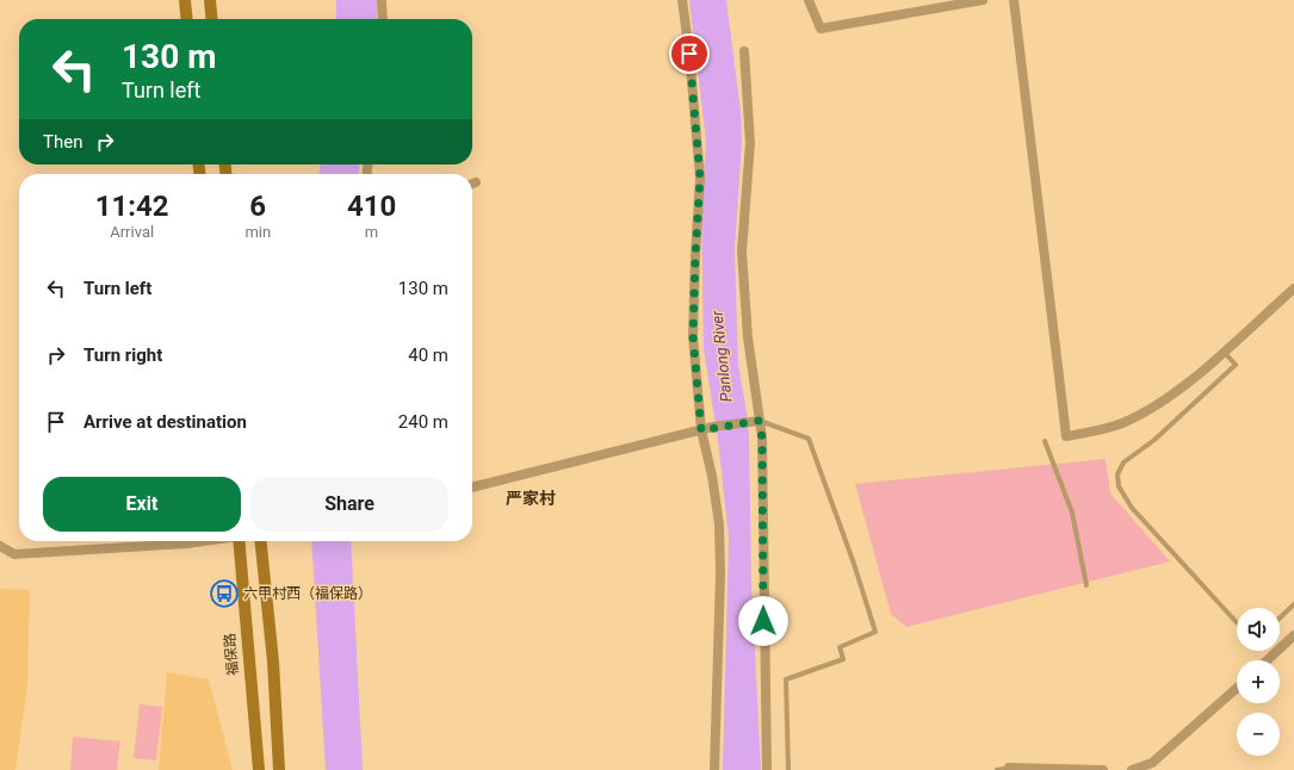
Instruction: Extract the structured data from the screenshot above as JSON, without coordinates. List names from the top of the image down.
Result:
{
  "streets": {
    "main road": ["福保路"]
  },
  "districts": ["严家村"],
  "water": ["Panlong River"],
  "places": {
    "bus stop": ["六甲村西（福保路）"]
  },
  "page": {
    "turn": ["130 m", "Turn left"],
    "then": "Then",
    "eta": [
      "11:42",
      "Arrival",
      "6",
      "min",
      "410",
      "m"
    ],
    "list": [
      {
        "name": "Turn left",
        "value": "130 m"
      },
      {
        "name": "Turn right",
        "value": "40 m"
      },
      {
        "name": "Arrive at destination",
        "value": "240 m"
      }
    ],
    "buttons": ["Exit", "Share"],
    "map_buttons": ["+", "−"]
  }
}
